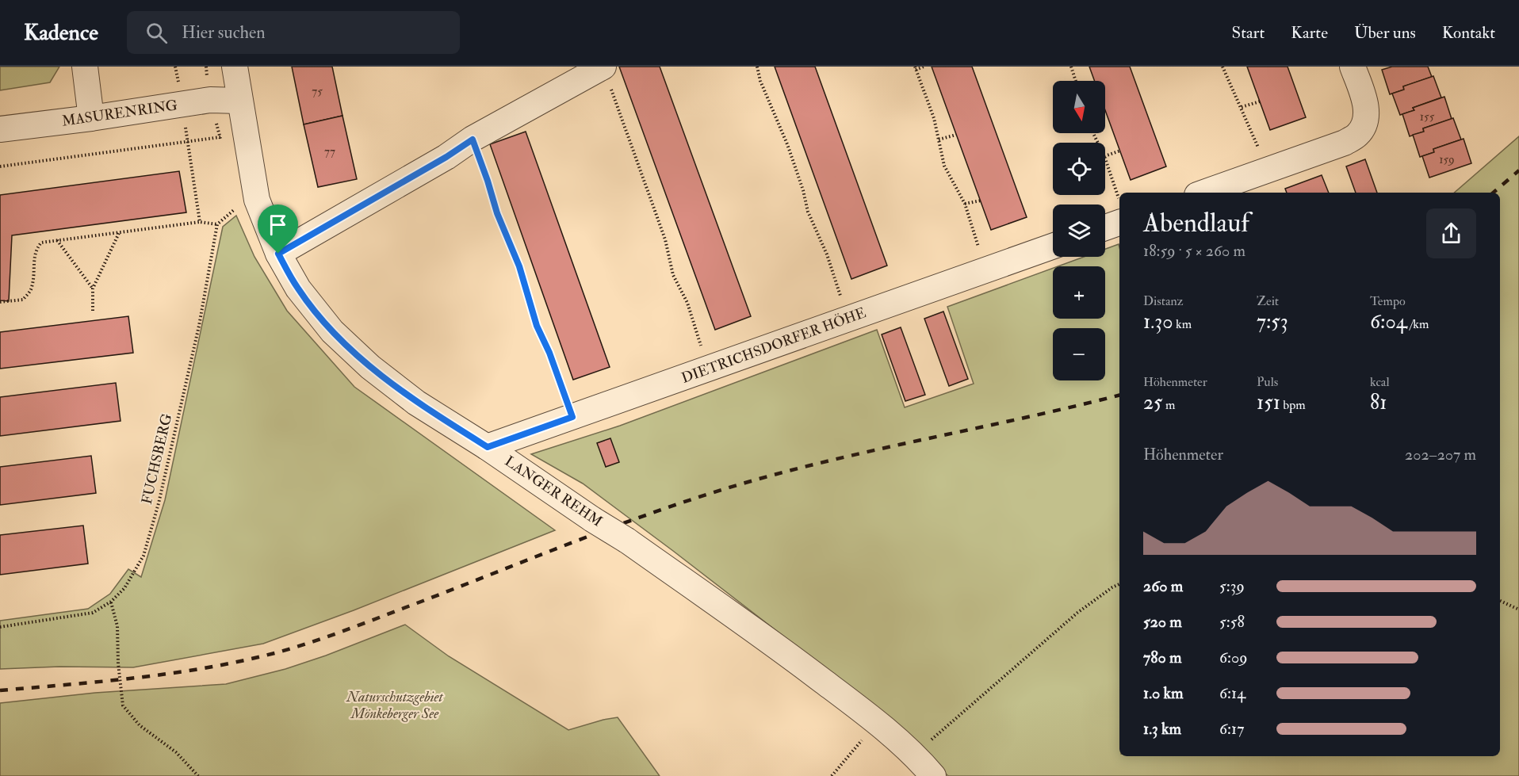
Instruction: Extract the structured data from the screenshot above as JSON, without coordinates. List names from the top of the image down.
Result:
{
  "streets": {
    "street": ["MASURENRING", "DIETRICHSDORFER HÖHE", "LANGER REHM"],
    "path": ["FUCHSBERG"]
  },
  "crossings": [
    ["MASURENRING", "LANGER REHM"],
    ["DIETRICHSDORFER HÖHE", "LANGER REHM"]
  ],
  "parks": ["Naturschutzgebiet Mönkeberger See"],
  "house_numbers": [
    "75",
    "155",
    "77",
    "159"
  ],
  "north": "bottom",
  "page": {
    "header": "Kadence",
    "search": "Hier suchen",
    "nav": [
      "Start",
      "Karte",
      "Über uns",
      "Kontakt"
    ],
    "map_buttons": ["+", "−"],
    "heading": ["Abendlauf", "18:59 · 5 × 260 m"],
    "stats": [
      ["Distanz", "1.30 km"],
      ["Zeit", "7:53"],
      ["Tempo", "6:04 /km"],
      ["Höhenmeter", "25 m"],
      ["Puls", "151 bpm"],
      ["kcal", "81"]
    ],
    "chart": ["Höhenmeter", "202–207 m"],
    "list": [
      {
        "name": "260 m",
        "note": "5:39"
      },
      {
        "name": "520 m",
        "note": "5:58"
      },
      {
        "name": "780 m",
        "note": "6:09"
      },
      {
        "name": "1.0 km",
        "note": "6:14"
      },
      {
        "name": "1.3 km",
        "note": "6:17"
      }
    ]
  }
}
